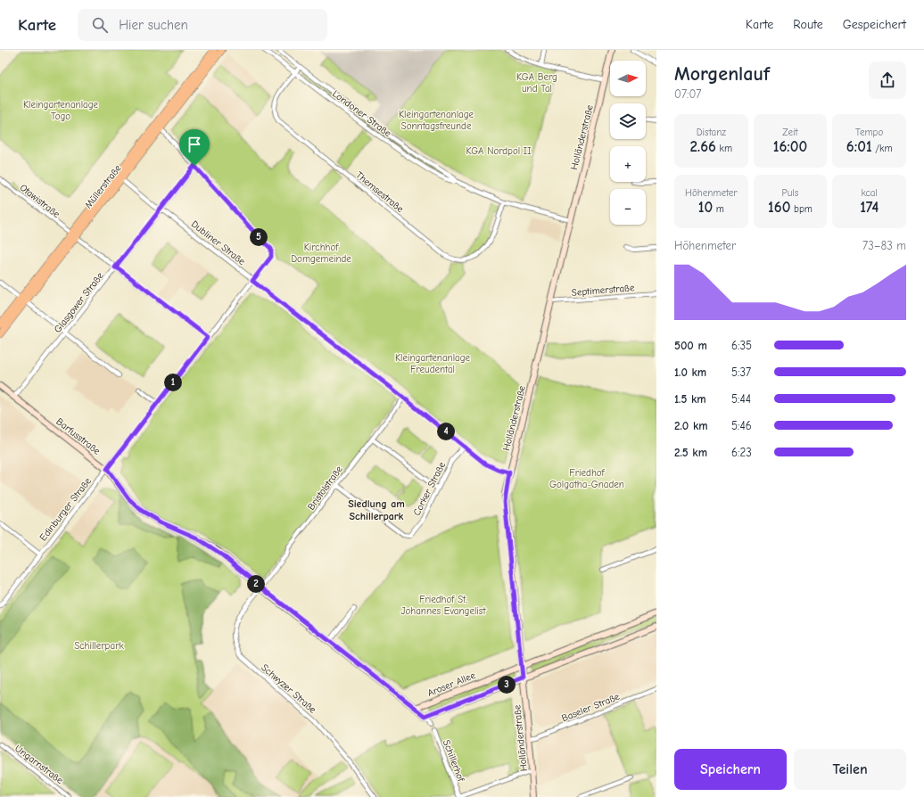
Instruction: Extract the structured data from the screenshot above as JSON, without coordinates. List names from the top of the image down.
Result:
{
  "streets": {
    "main road": [
      "Holländerstraße",
      "Müllerstraße",
      "Barfusstraße",
      "Aroser Allee"
    ],
    "street": [
      "Londoner Straße",
      "Themsestraße",
      "Otawistraße",
      "Dubliner Straße",
      "Septimerstraße",
      "Glasgower Straße",
      "Bristolstraße",
      "Corker Straße",
      "Edinburger Straße",
      "Schwyzer Straße",
      "Baseler Straße",
      "Schillerhof",
      "Ungarnstraße"
    ]
  },
  "crossings": [
    ["Londoner Straße", "Holländerstraße"],
    ["Londoner Straße", "Themsestraße"],
    ["Holländerstraße", "Dubliner Straße"],
    ["Holländerstraße", "Septimerstraße"],
    ["Holländerstraße", "Aroser Allee"],
    ["Holländerstraße", "Baseler Straße"],
    ["Müllerstraße", "Otawistraße"],
    ["Müllerstraße", "Dubliner Straße"],
    ["Otawistraße", "Glasgower Straße"],
    ["Otawistraße", "Edinburger Straße"],
    ["Dubliner Straße", "Glasgower Straße"],
    ["Dubliner Straße", "Bristolstraße"],
    ["Dubliner Straße", "Corker Straße"],
    ["Dubliner Straße", "Edinburger Straße"],
    ["Glasgower Straße", "Barfusstraße"],
    ["Glasgower Straße", "Edinburger Straße"],
    ["Barfusstraße", "Bristolstraße"],
    ["Barfusstraße", "Edinburger Straße"],
    ["Barfusstraße", "Aroser Allee"],
    ["Barfusstraße", "Schwyzer Straße"],
    ["Bristolstraße", "Corker Straße"],
    ["Bristolstraße", "Schwyzer Straße"]
  ],
  "districts": ["Siedlung am Schillerpark"],
  "parks": [
    "KGA Berg und Tal",
    "Kleingartenanlage Togo",
    "Kleingartenanlage Sonntagsfreunde",
    "KGA Nordpol II",
    "Kirchhof Domgemeinde",
    "Kleingartenanlage Freudental",
    "Friedhof Golgatha-Gnaden",
    "Friedhof St. Johannes Evangelist",
    "Schillerpark"
  ],
  "north": "right",
  "page": {
    "header": "Karte",
    "search": "Hier suchen",
    "nav": ["Karte", "Route", "Gespeichert"],
    "heading": ["Morgenlauf", "07:07"],
    "map_buttons": ["+", "−"],
    "stats": [
      ["Distanz", "2.66 km"],
      ["Zeit", "16:00"],
      ["Tempo", "6:01 /km"],
      ["Höhenmeter", "10 m"],
      ["Puls", "160 bpm"],
      ["kcal", "174"]
    ],
    "pins": [
      "5",
      "1",
      "4",
      "2",
      "3"
    ],
    "chart": ["Höhenmeter", "73–83 m"],
    "list": [
      {
        "name": "500 m",
        "note": "6:35"
      },
      {
        "name": "1.0 km",
        "note": "5:37"
      },
      {
        "name": "1.5 km",
        "note": "5:44"
      },
      {
        "name": "2.0 km",
        "note": "5:46"
      },
      {
        "name": "2.5 km",
        "note": "6:23"
      }
    ],
    "buttons": ["Speichern", "Teilen"]
  }
}
